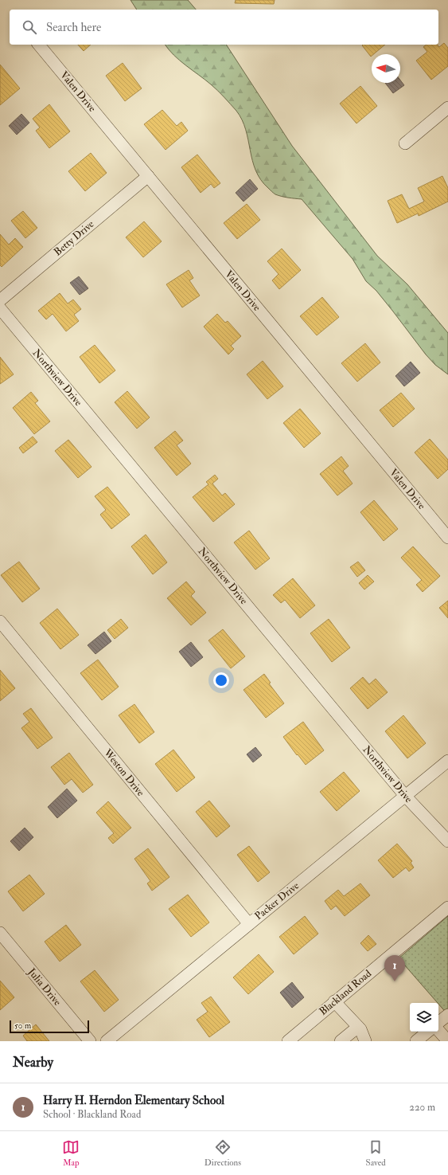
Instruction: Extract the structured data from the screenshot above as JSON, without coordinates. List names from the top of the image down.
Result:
{
  "streets": {
    "street": [
      "Valen Drive",
      "Betty Drive",
      "Northview Drive",
      "Weston Drive",
      "Packer Drive",
      "Julia Drive",
      "Blackland Road"
    ]
  },
  "crossings": [
    ["Valen Drive", "Betty Drive"],
    ["Northview Drive", "Packer Drive"],
    ["Weston Drive", "Packer Drive"]
  ],
  "scale_bar": "50 m",
  "north": "left",
  "page": {
    "search": "Search here",
    "pins": "1",
    "scale": "50 m",
    "heading": "Nearby",
    "list": [
      {
        "mark": "1",
        "name": "Harry H. Herndon Elementary School",
        "note": "School · Blackland Road",
        "value": "220 m"
      }
    ],
    "nav": ["Map", "Directions", "Saved"]
  }
}
